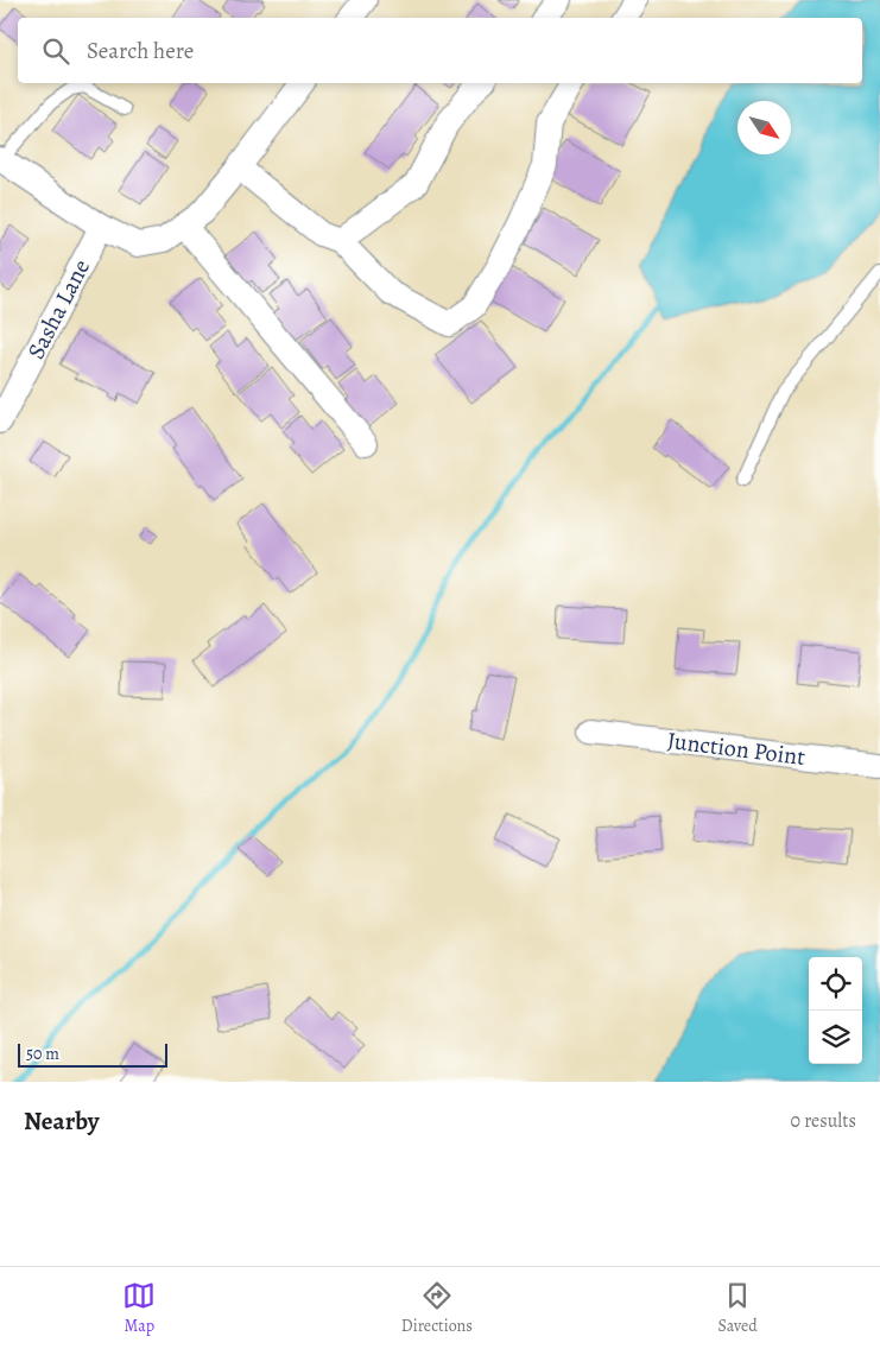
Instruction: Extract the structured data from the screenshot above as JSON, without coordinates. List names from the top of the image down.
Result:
{
  "streets": {
    "street": ["Sasha Lane", "Junction Point"]
  },
  "scale_bar": "50 m",
  "north": "bottom right",
  "page": {
    "search": "Search here",
    "scale": "50 m",
    "heading": ["Nearby", "0 results"],
    "nav": ["Map", "Directions", "Saved"]
  }
}
